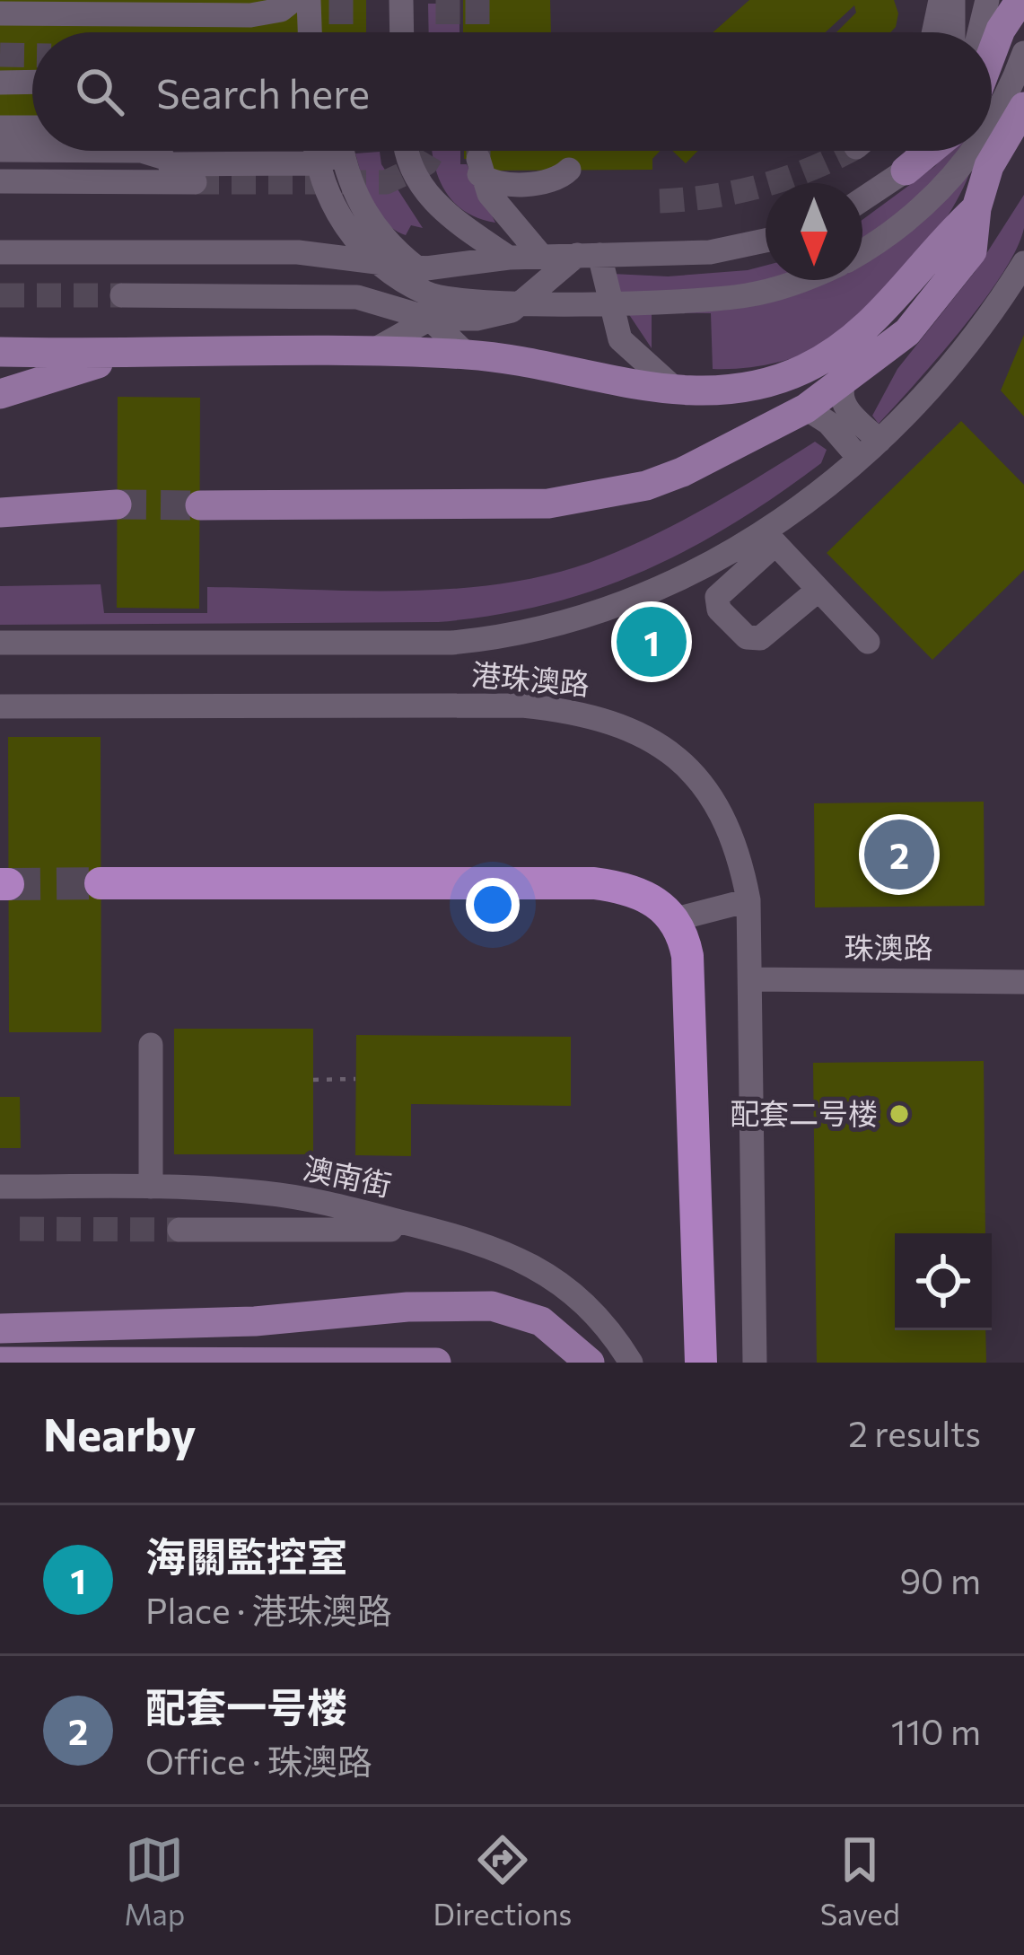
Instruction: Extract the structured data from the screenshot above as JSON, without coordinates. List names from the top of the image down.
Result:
{
  "streets": {
    "street": ["港珠澳路", "珠澳路", "澳南街"]
  },
  "crossings": [
    ["港珠澳路", "珠澳路"]
  ],
  "places": ["配套二号楼"],
  "north": "bottom",
  "page": {
    "search": "Search here",
    "pins": ["1", "2"],
    "heading": ["Nearby", "2 results"],
    "list": [
      {
        "mark": "1",
        "name": "海關監控室",
        "note": "Place · 港珠澳路",
        "value": "90 m"
      },
      {
        "mark": "2",
        "name": "配套一号楼",
        "note": "Office · 珠澳路",
        "value": "110 m"
      }
    ],
    "nav": ["Map", "Directions", "Saved"]
  }
}
